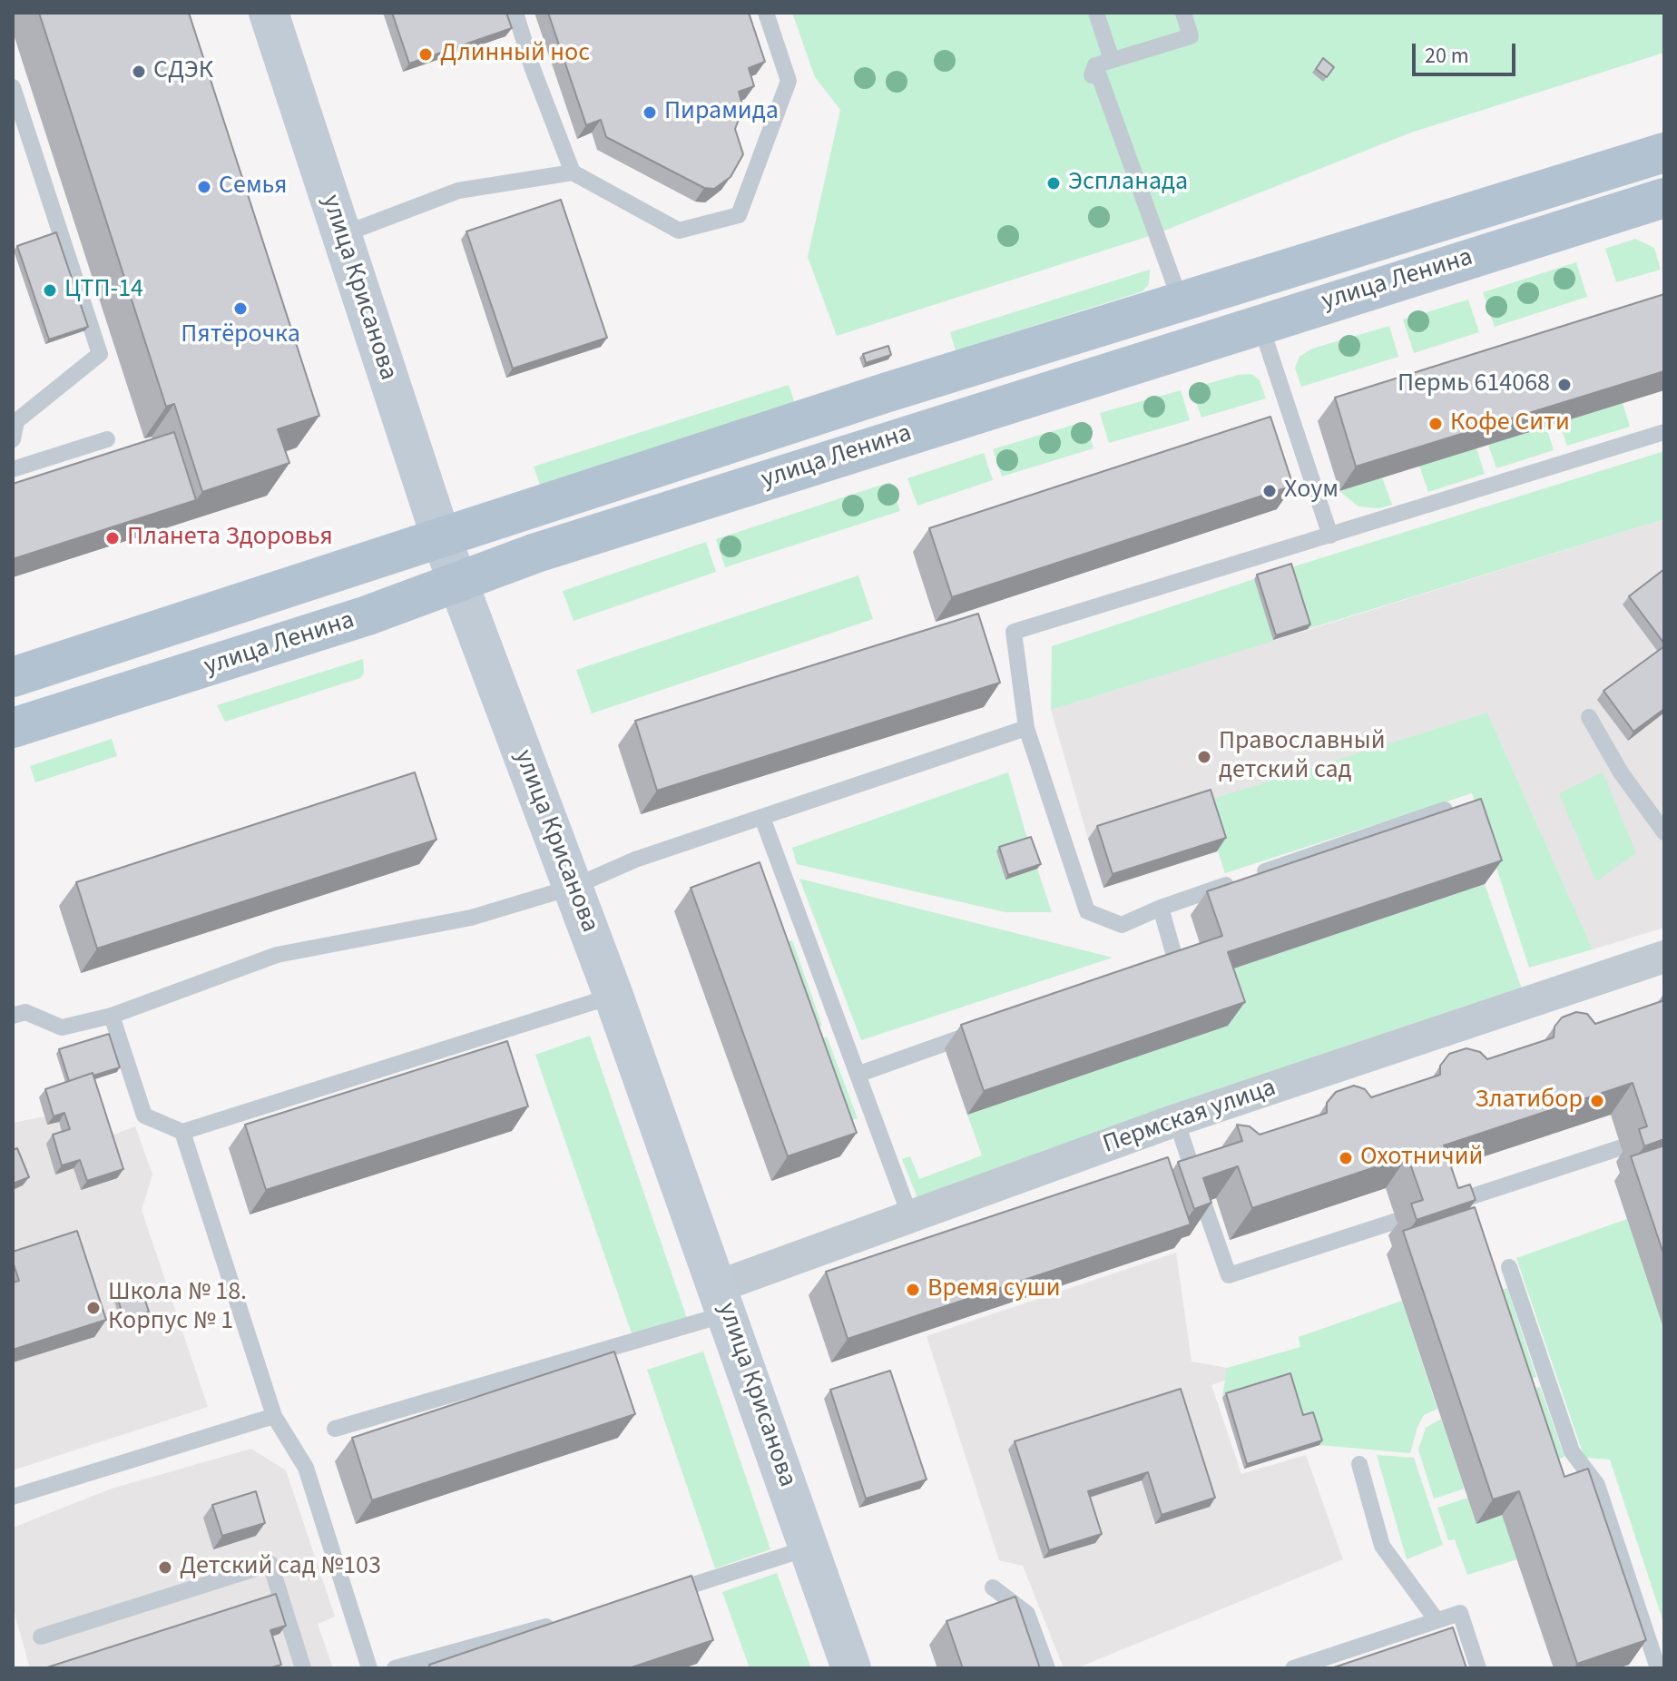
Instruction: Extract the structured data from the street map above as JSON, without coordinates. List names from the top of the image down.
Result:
{
  "streets": {
    "main road": ["улица Ленина", "улица Крисанова"],
    "street": ["Пермская улица"]
  },
  "crossings": [
    ["улица Ленина", "улица Крисанова"],
    ["улица Крисанова", "Пермская улица"]
  ],
  "places": [
    "Длинный нос",
    "СДЭК",
    "Пирамида",
    "Эспланада",
    "Семья",
    "ЦТП-14",
    "Пятёрочка",
    "Пермь 614068",
    "Кофе Сити",
    "Хоум",
    "Планета Здоровья",
    "Православный детский сад",
    "Златибор",
    "Охотничий",
    "Время суши",
    "Школа № 18. Корпус № 1",
    "Детский сад №103"
  ],
  "scale_bar": "20 m"
}
